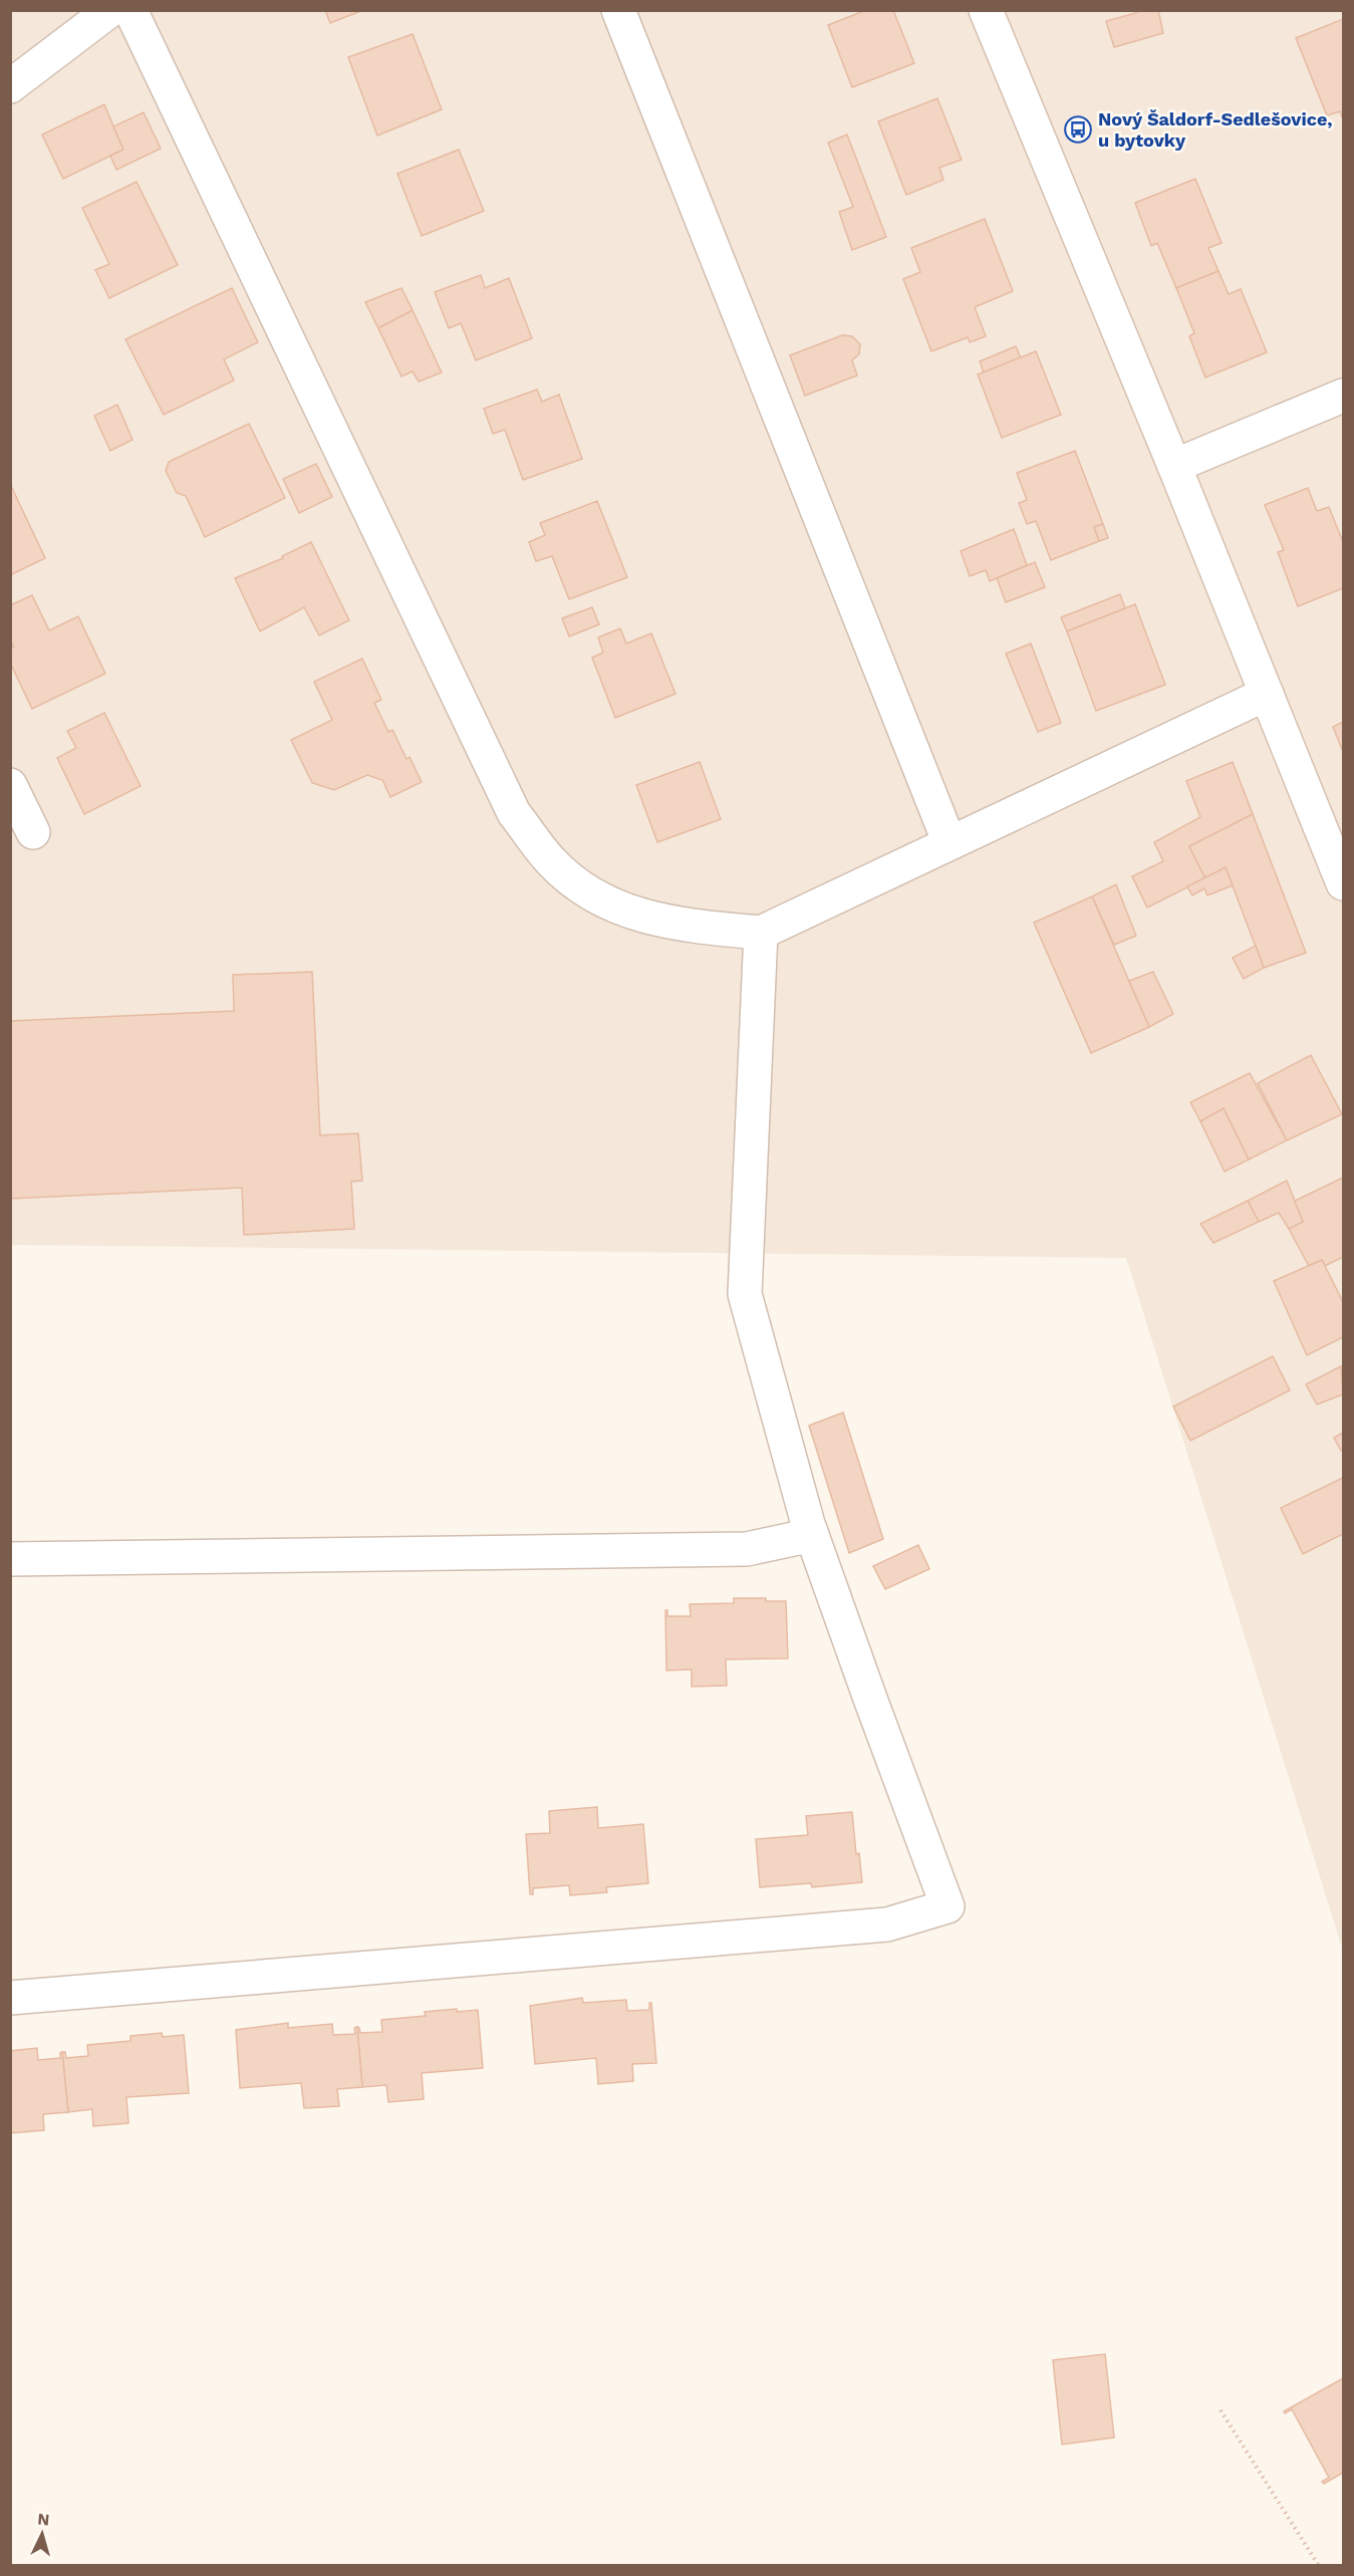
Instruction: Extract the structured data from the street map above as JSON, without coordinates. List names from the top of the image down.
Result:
{
  "places": {
    "bus stop": ["Nový Šaldorf-Sedlešovice, u bytovky"]
  },
  "north": "top"
}
